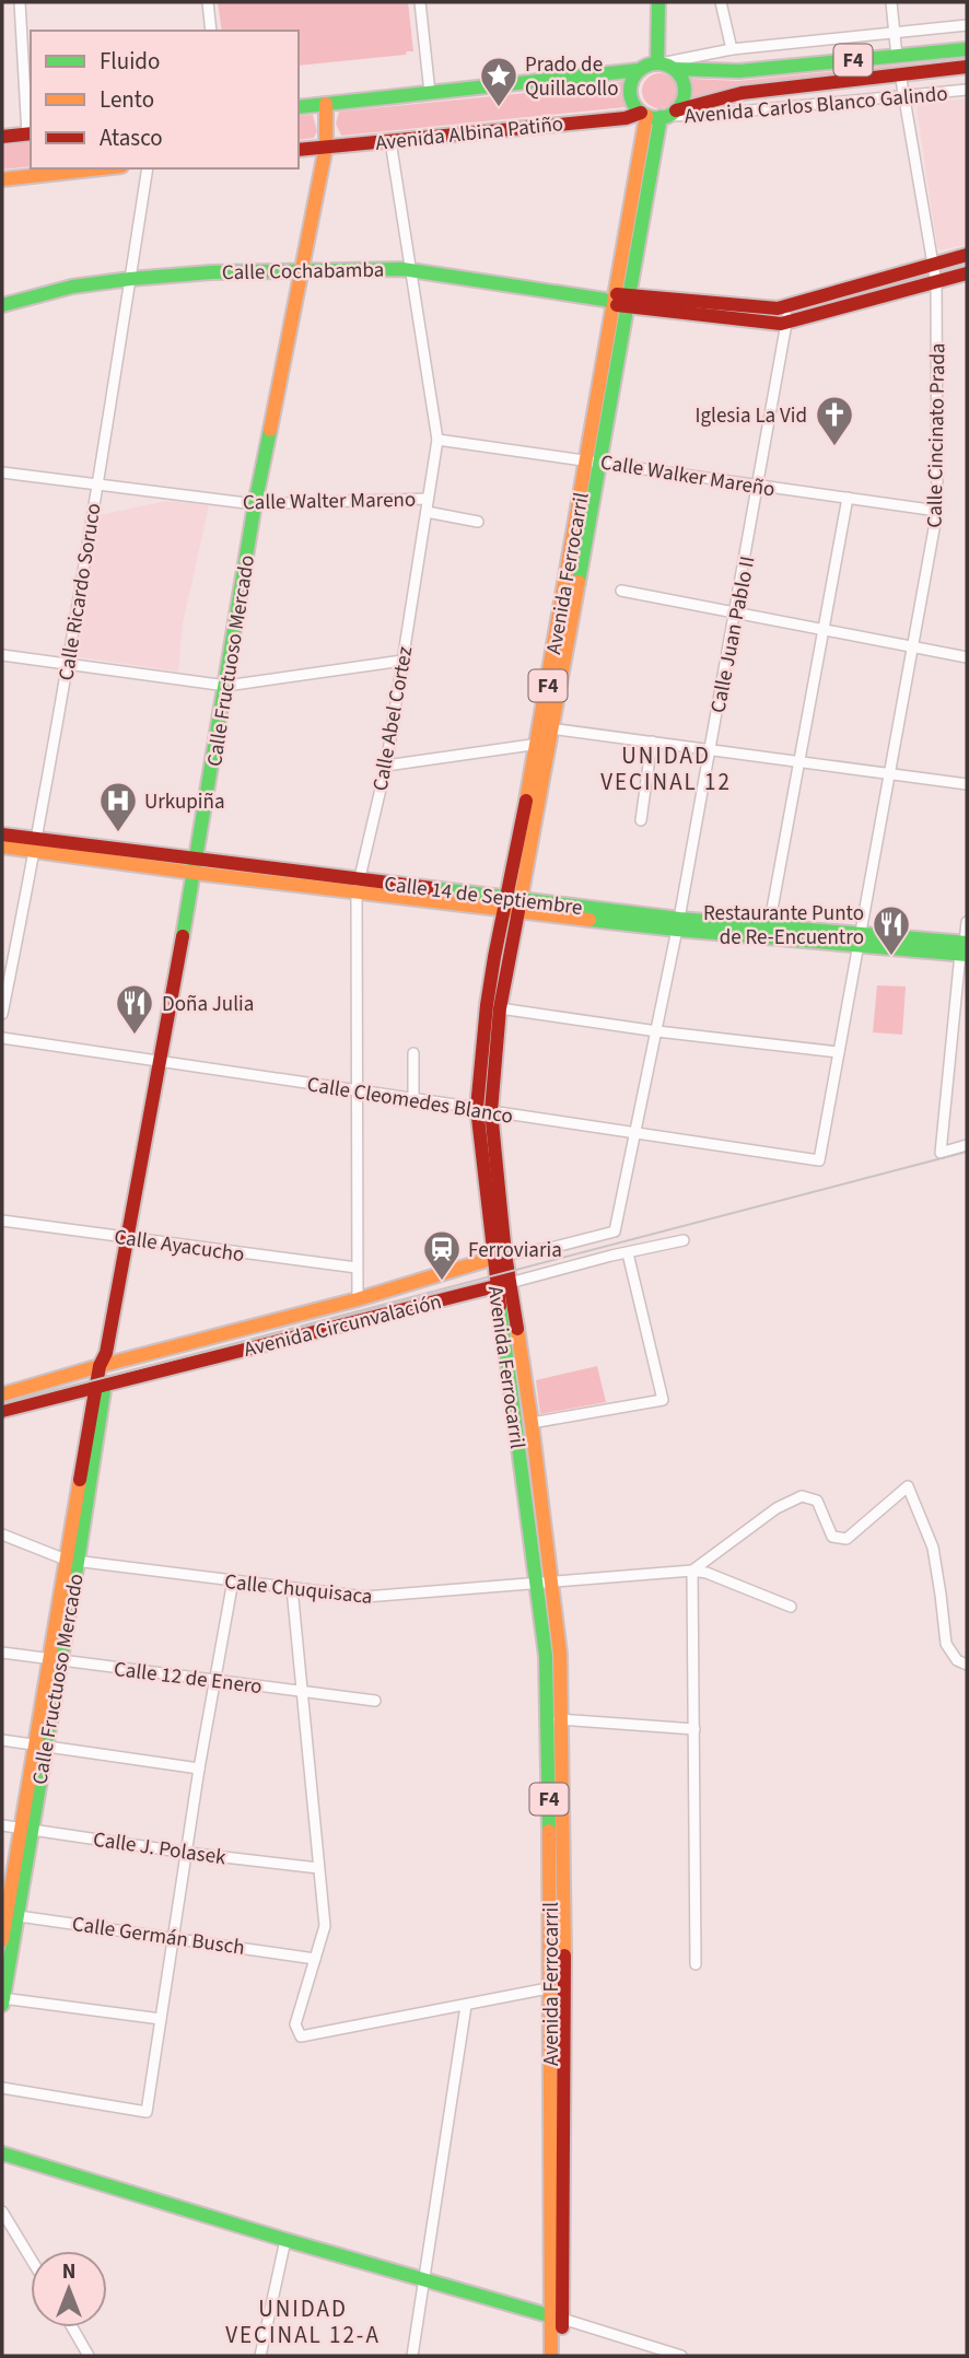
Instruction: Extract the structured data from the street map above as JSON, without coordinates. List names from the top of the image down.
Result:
{
  "streets": {
    "main road": [
      "F4",
      "Avenida Carlos Blanco Galindo",
      "Avenida Albina Patiño",
      "Calle Cochabamba",
      "Avenida Ferrocarril",
      "Calle Fructuoso Mercado",
      "Calle 14 de Septiembre",
      "Avenida Circunvalación"
    ],
    "street": [
      "Calle Cincinato Prada",
      "Calle Walker Mareño",
      "Calle Walter Mareno",
      "Calle Ricardo Soruco",
      "Calle Juan Pablo II",
      "Calle Abel Cortez",
      "Calle Cleomedes Blanco",
      "Calle Ayacucho",
      "Calle Chuquisaca",
      "Calle 12 de Enero",
      "Calle J. Polasek",
      "Calle Germán Busch"
    ]
  },
  "crossings": [
    ["F4", "Avenida Carlos Blanco Galindo"],
    ["F4", "Avenida Albina Patiño"],
    ["F4", "Avenida Ferrocarril"],
    ["Avenida Carlos Blanco Galindo", "Avenida Albina Patiño"],
    ["Avenida Carlos Blanco Galindo", "Calle Cincinato Prada"],
    ["Avenida Carlos Blanco Galindo", "Avenida Ferrocarril"],
    ["Avenida Albina Patiño", "Avenida Ferrocarril"],
    ["Avenida Albina Patiño", "Calle Fructuoso Mercado"],
    ["Avenida Albina Patiño", "Calle Abel Cortez"],
    ["Calle Cochabamba", "Avenida Ferrocarril"],
    ["Calle Cochabamba", "Calle Ricardo Soruco"],
    ["Calle Cochabamba", "Calle Fructuoso Mercado"],
    ["Calle Cochabamba", "Calle Abel Cortez"],
    ["Calle Cincinato Prada", "Calle Walker Mareño"],
    ["Calle Cincinato Prada", "Calle 14 de Septiembre"],
    ["Calle Cincinato Prada", "Calle Cleomedes Blanco"],
    ["Calle Walker Mareño", "Avenida Ferrocarril"],
    ["Calle Walker Mareño", "Calle Juan Pablo II"],
    ["Calle Walker Mareño", "Calle Abel Cortez"],
    ["Calle Walter Mareno", "Calle Ricardo Soruco"],
    ["Calle Walter Mareno", "Calle Fructuoso Mercado"],
    ["Calle Walter Mareno", "Calle Abel Cortez"],
    ["Avenida Ferrocarril", "Calle 14 de Septiembre"],
    ["Avenida Ferrocarril", "Calle Cleomedes Blanco"],
    ["Avenida Ferrocarril", "Avenida Circunvalación"],
    ["Avenida Ferrocarril", "Calle Chuquisaca"],
    ["Calle Ricardo Soruco", "Calle 14 de Septiembre"],
    ["Calle Juan Pablo II", "Calle 14 de Septiembre"],
    ["Calle Juan Pablo II", "Calle Cleomedes Blanco"],
    ["Calle Juan Pablo II", "Avenida Circunvalación"],
    ["Calle Fructuoso Mercado", "Calle 14 de Septiembre"],
    ["Calle Fructuoso Mercado", "Calle Cleomedes Blanco"],
    ["Calle Fructuoso Mercado", "Calle Ayacucho"],
    ["Calle Fructuoso Mercado", "Avenida Circunvalación"],
    ["Calle Fructuoso Mercado", "Calle Chuquisaca"],
    ["Calle Fructuoso Mercado", "Calle 12 de Enero"],
    ["Calle Fructuoso Mercado", "Calle J. Polasek"],
    ["Calle Fructuoso Mercado", "Calle Germán Busch"],
    ["Calle Abel Cortez", "Calle 14 de Septiembre"],
    ["Calle Abel Cortez", "Calle Cleomedes Blanco"],
    ["Calle Abel Cortez", "Calle Ayacucho"],
    ["Calle Abel Cortez", "Avenida Circunvalación"]
  ],
  "districts": ["UNIDAD VECINAL 12", "UNIDAD VECINAL 12-A"],
  "places": {
    "place": ["Prado de Quillacollo"],
    "church": ["Iglesia La Vid"],
    "hospital": ["Urkupiña"],
    "restaurant": ["Restaurante Punto de Re-Encuentro", "Doña Julia"],
    "station": ["Ferroviaria"]
  },
  "legend": ["Fluido", "Lento", "Atasco"],
  "north": "top"
}
